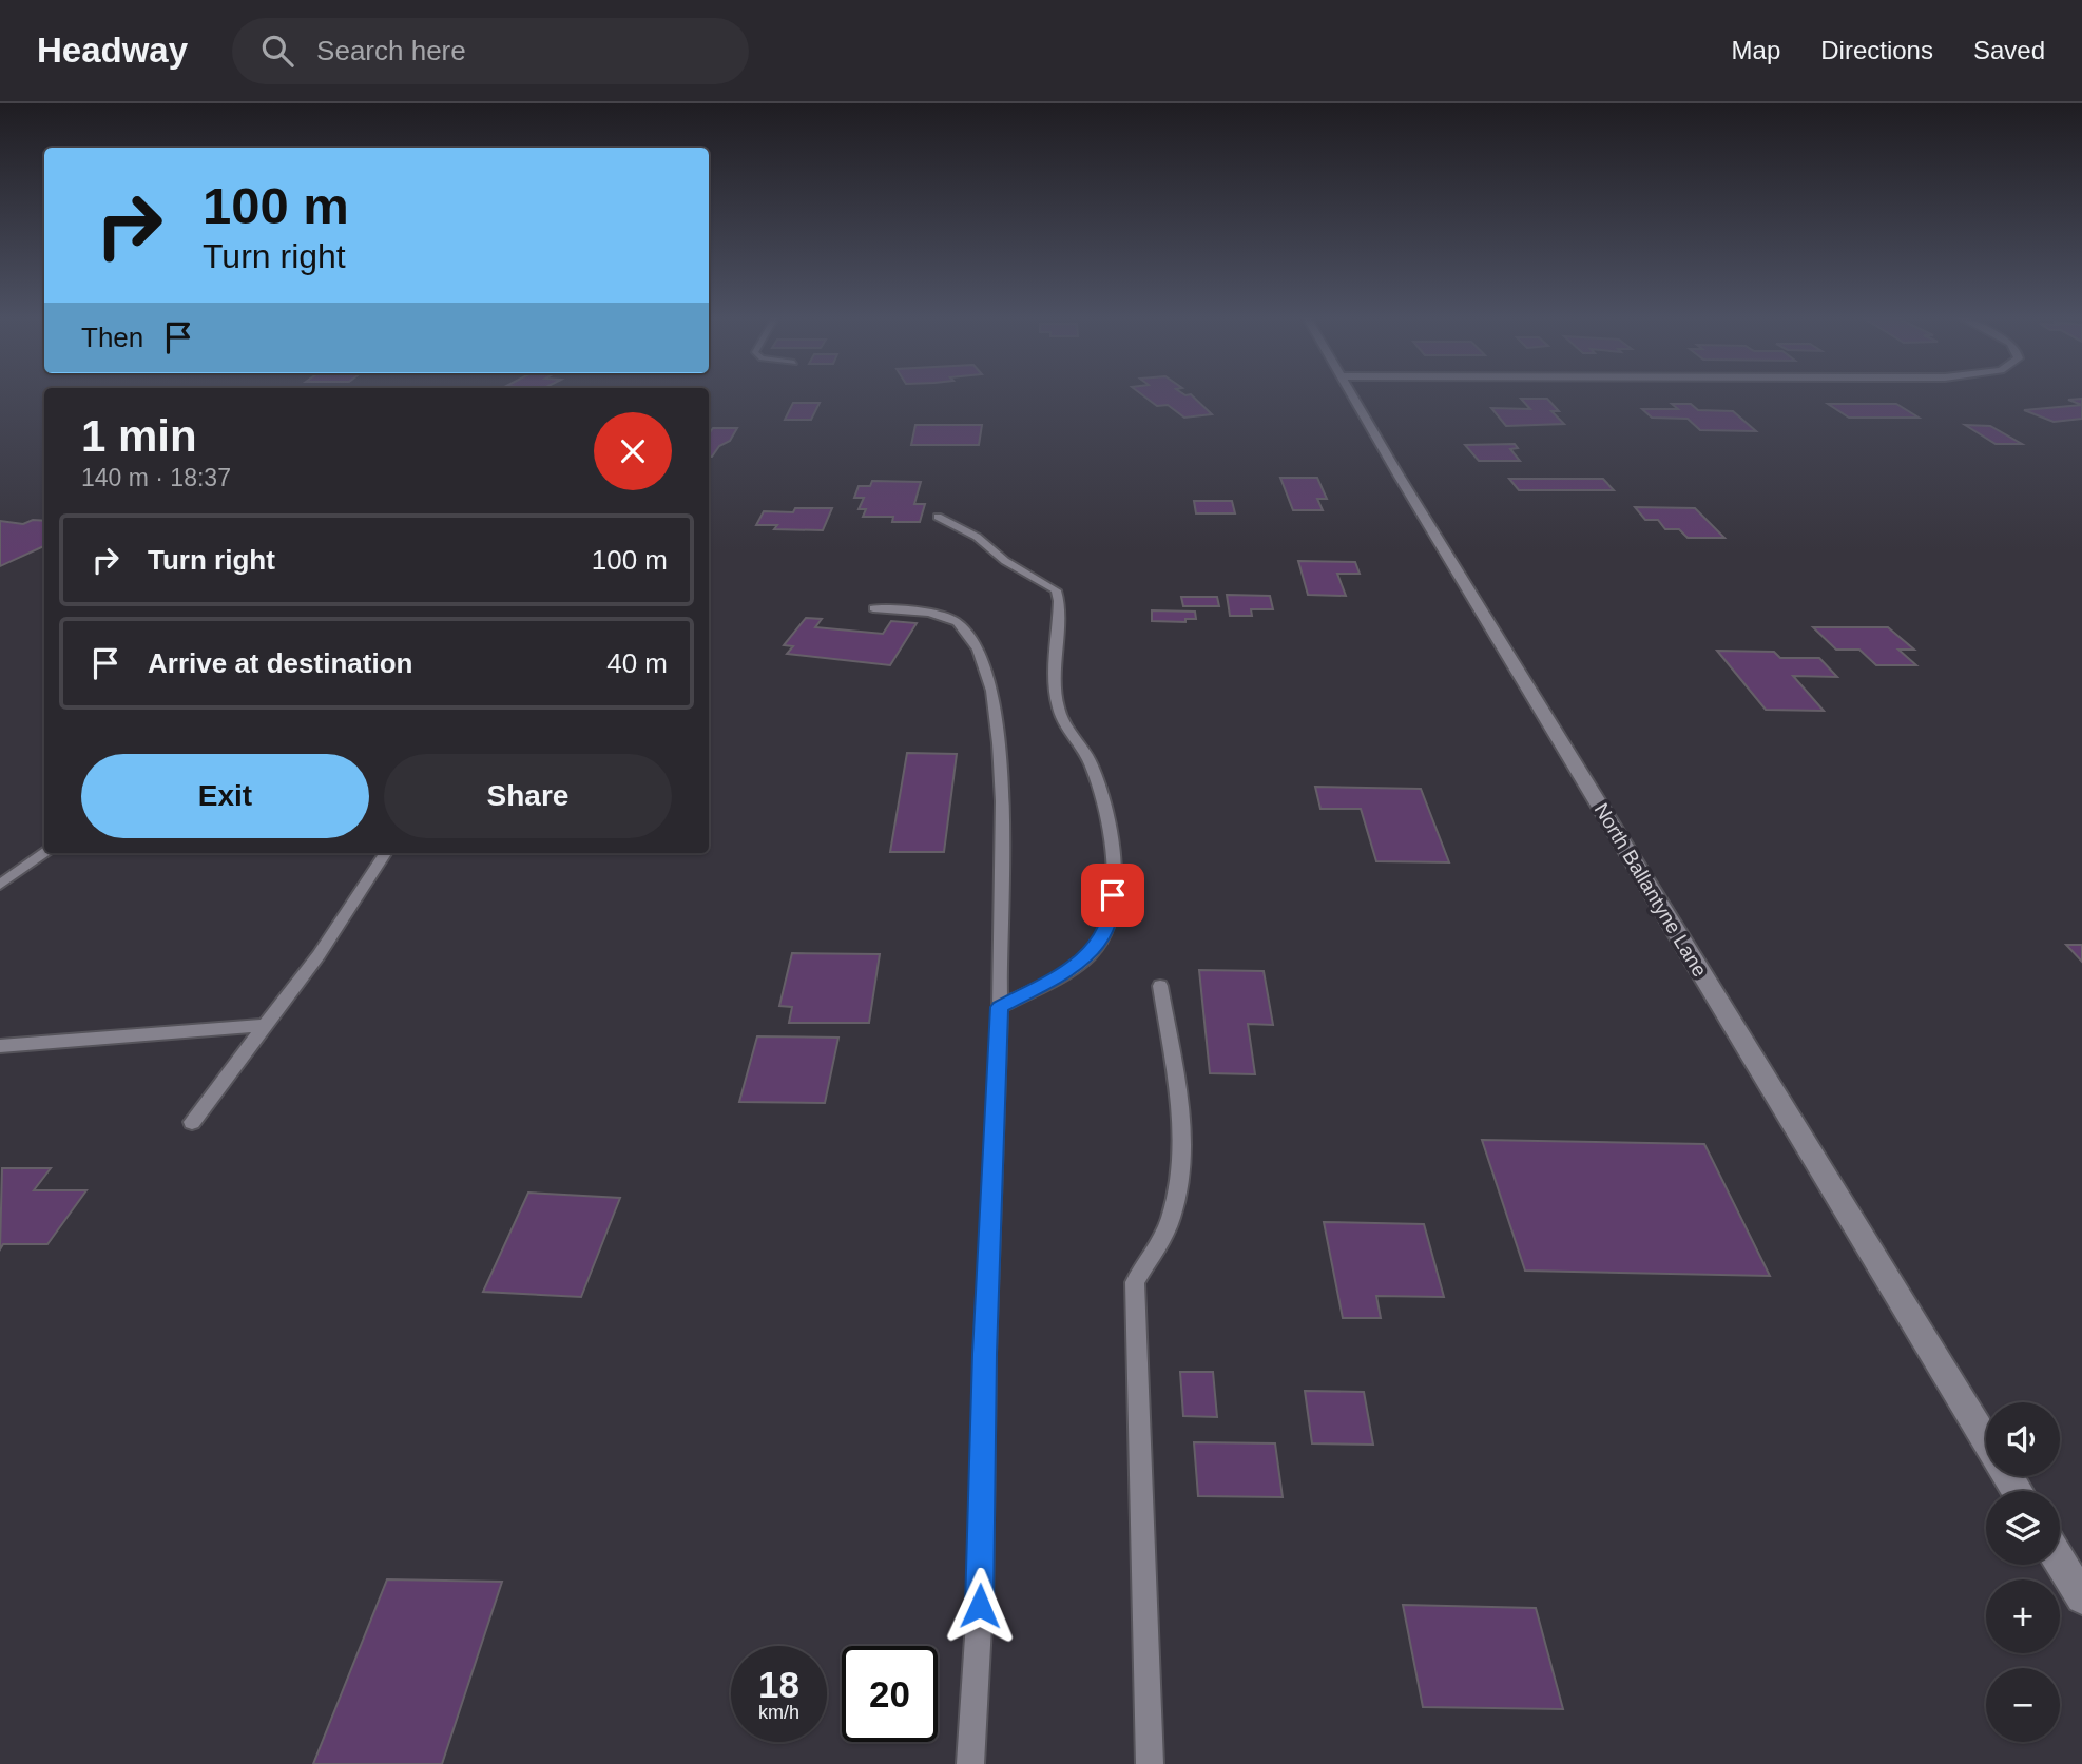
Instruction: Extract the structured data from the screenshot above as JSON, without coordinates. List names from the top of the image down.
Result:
{
  "streets": {
    "street": ["North Ballantyne Lane"]
  },
  "page": {
    "header": "Headway",
    "search": "Search here",
    "nav": ["Map", "Directions", "Saved"],
    "turn": ["100 m", "Turn right"],
    "then": "Then",
    "heading": ["1 min", "140 m · 18:37"],
    "list": [
      {
        "name": "Turn right",
        "value": "100 m"
      },
      {
        "name": "Arrive at destination",
        "value": "40 m"
      }
    ],
    "buttons": ["Exit", "Share"],
    "map_buttons": ["+", "−"],
    "speed": "18 km/h",
    "limit": "20"
  }
}
